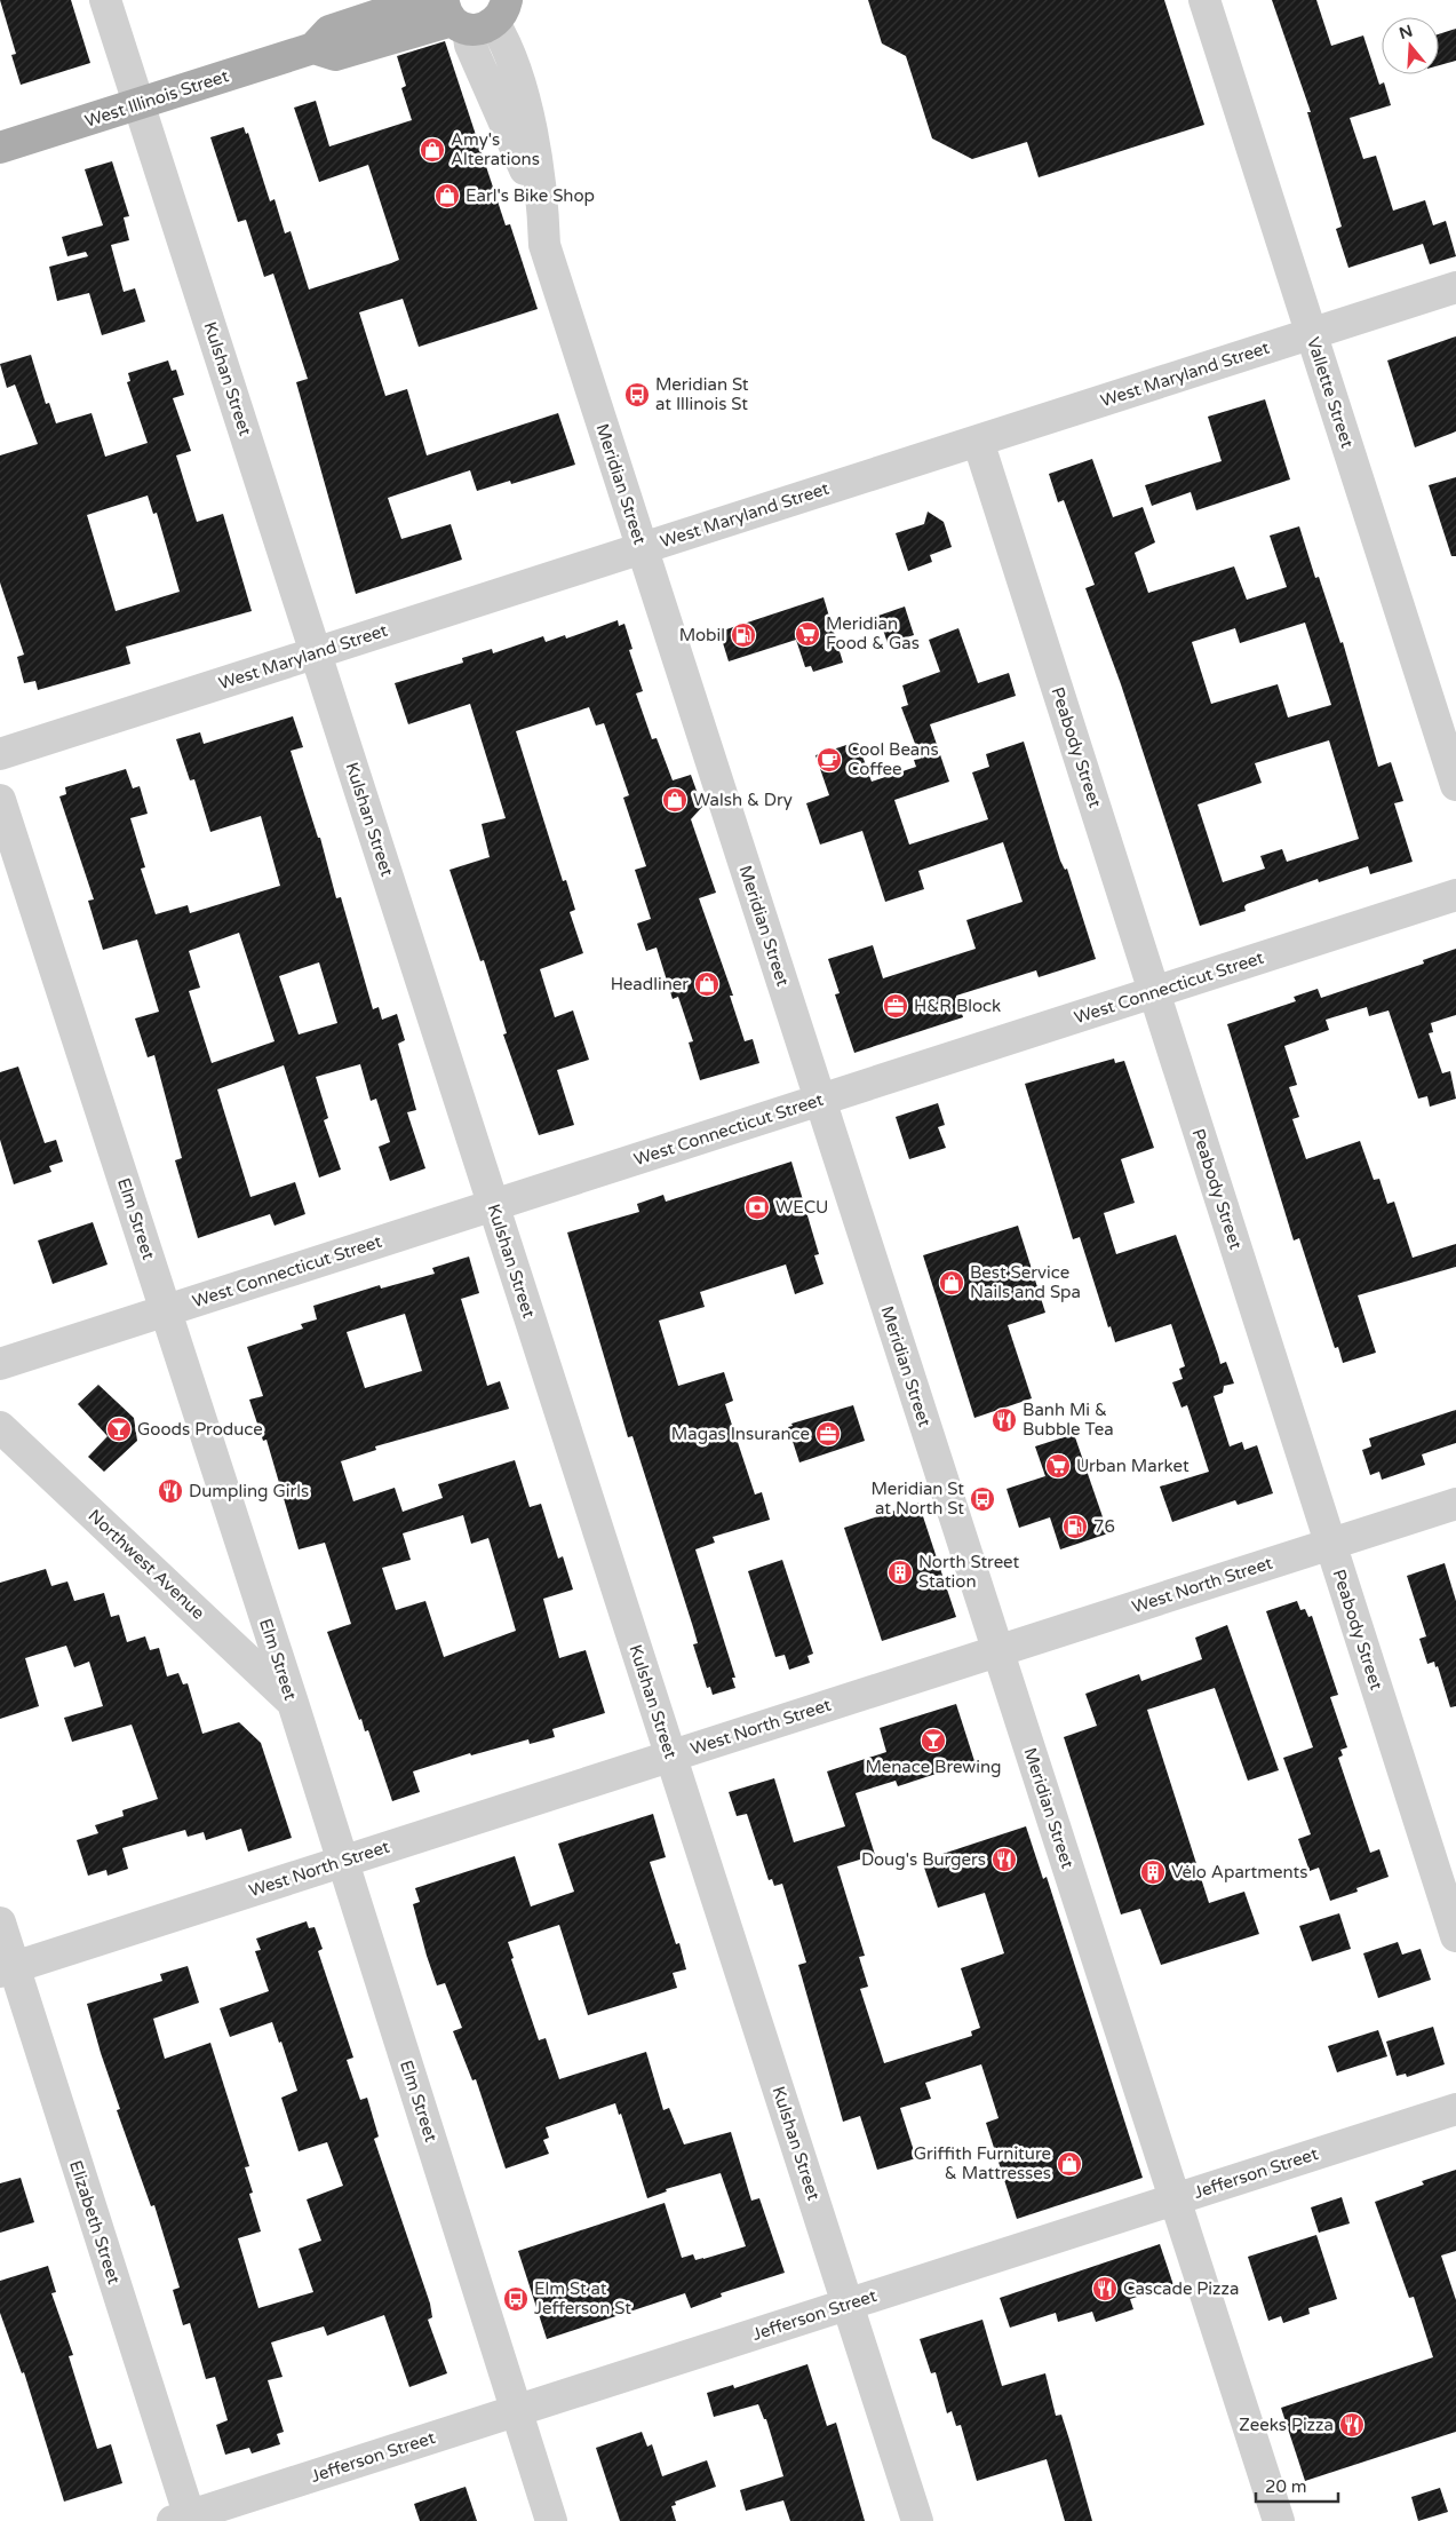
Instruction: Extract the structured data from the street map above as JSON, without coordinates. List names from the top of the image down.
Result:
{
  "streets": {
    "main road": ["West Illinois Street"],
    "street": [
      "West Maryland Street",
      "Kulshan Street",
      "Vallette Street",
      "Meridian Street",
      "Peabody Street",
      "West Connecticut Street",
      "Elm Street",
      "Northwest Avenue",
      "West North Street",
      "Jefferson Street",
      "Elizabeth Street"
    ]
  },
  "crossings": [
    ["West Illinois Street", "Kulshan Street"],
    ["West Illinois Street", "Meridian Street"],
    ["West Maryland Street", "Kulshan Street"],
    ["West Maryland Street", "Vallette Street"],
    ["West Maryland Street", "Meridian Street"],
    ["West Maryland Street", "Peabody Street"],
    ["Kulshan Street", "West Connecticut Street"],
    ["Kulshan Street", "West North Street"],
    ["Kulshan Street", "Jefferson Street"],
    ["Meridian Street", "West Connecticut Street"],
    ["Meridian Street", "West North Street"],
    ["Meridian Street", "Jefferson Street"],
    ["Peabody Street", "West Connecticut Street"],
    ["Peabody Street", "West North Street"],
    ["West Connecticut Street", "Elm Street"],
    ["Elm Street", "Northwest Avenue"],
    ["Elm Street", "West North Street"],
    ["Elm Street", "Jefferson Street"],
    ["West North Street", "Elizabeth Street"],
    ["Jefferson Street", "Elizabeth Street"]
  ],
  "places": {
    "shop": [
      "Amy's Alterations",
      "Earl's Bike Shop",
      "Walsh & Dry",
      "Headliner",
      "Best Service Nails and Spa",
      "Griffith Furniture & Mattresses"
    ],
    "bus stop": ["Meridian St at Illinois St", "Meridian St at North St", "Elm St at Jefferson St"],
    "supermarket": ["Meridian Food & Gas", "Urban Market"],
    "fuel station": ["Mobil", "76"],
    "cafe": ["Cool Beans Coffee"],
    "office": ["H&R Block", "Magas Insurance"],
    "bank": ["WECU"],
    "restaurant": [
      "Banh Mi & Bubble Tea",
      "Dumpling Girls",
      "Doug's Burgers",
      "Cascade Pizza",
      "Zeeks Pizza"
    ],
    "bar": ["Goods Produce", "Menace Brewing"],
    "building": ["North Street Station", "Vélo Apartments"]
  },
  "scale_bar": "20 m",
  "north": "top"
}
